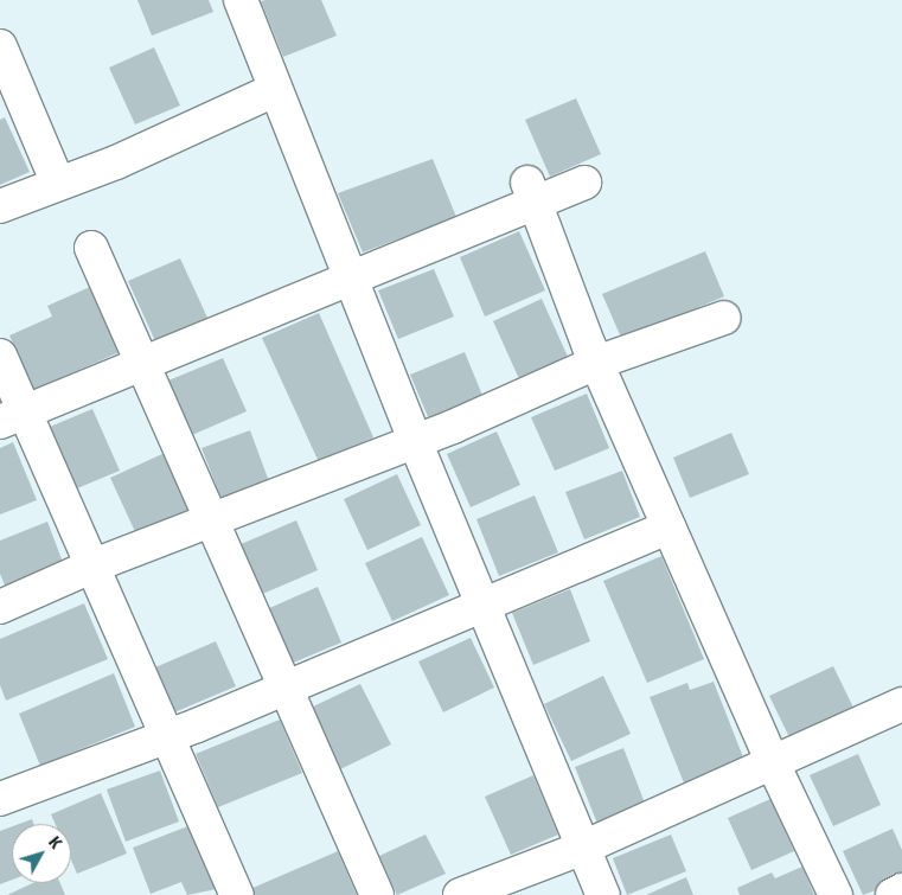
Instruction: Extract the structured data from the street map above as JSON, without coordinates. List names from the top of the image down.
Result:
{
  "north": "top right"
}
